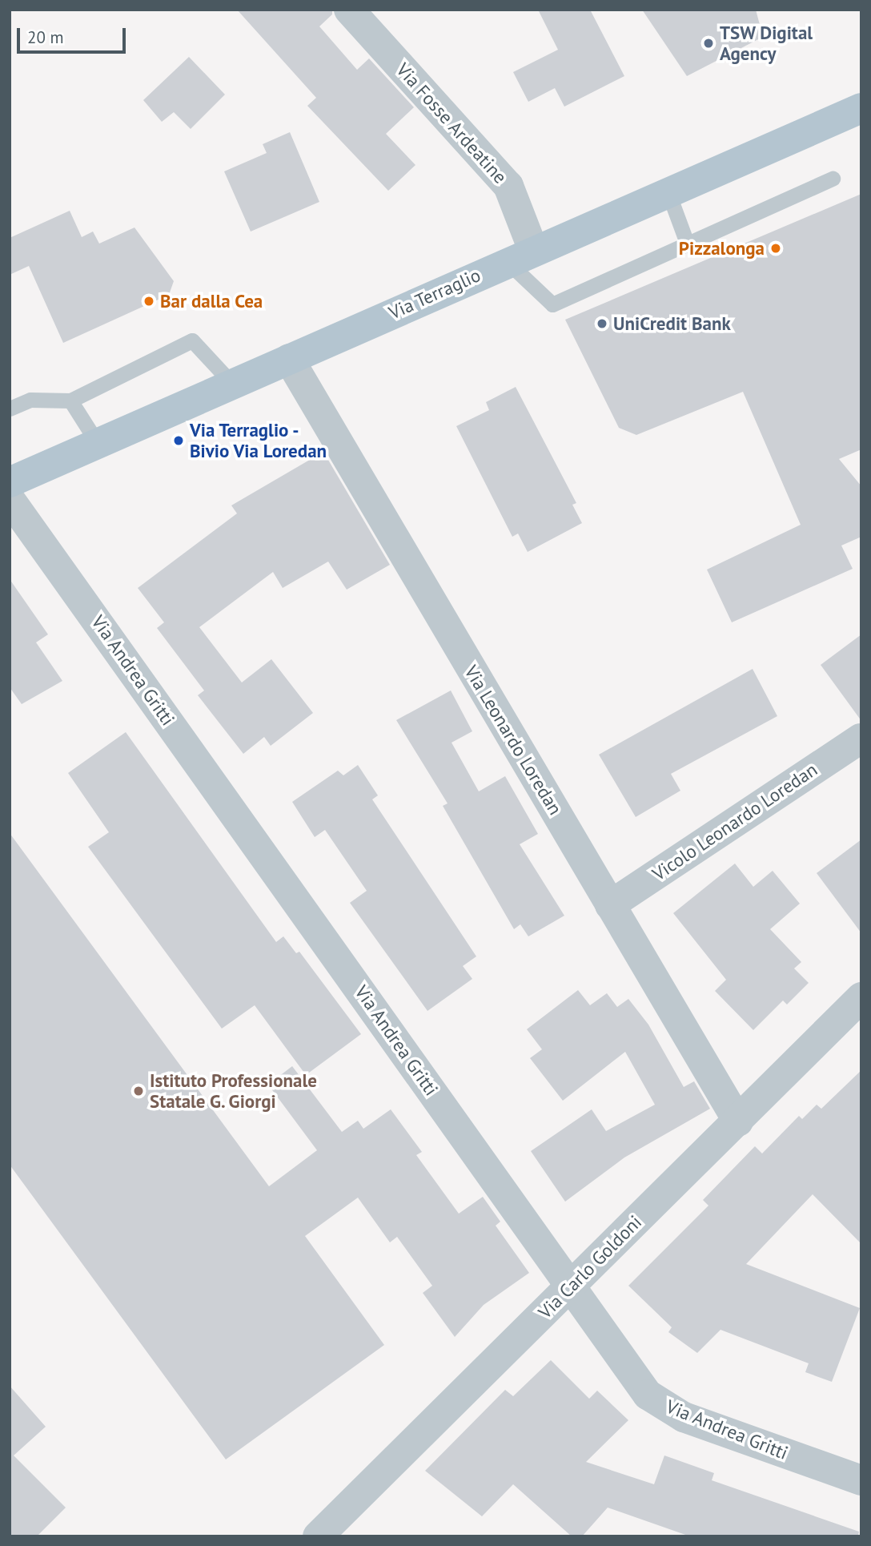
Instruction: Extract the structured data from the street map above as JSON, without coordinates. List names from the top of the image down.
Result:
{
  "streets": {
    "main road": ["Via Terraglio"],
    "street": [
      "Via Fosse Ardeatine",
      "Via Andrea Gritti",
      "Via Leonardo Loredan",
      "Vicolo Leonardo Loredan",
      "Via Carlo Goldoni"
    ]
  },
  "crossings": [
    ["Via Fosse Ardeatine", "Via Terraglio"],
    ["Via Terraglio", "Via Leonardo Loredan"],
    ["Via Andrea Gritti", "Via Carlo Goldoni"],
    ["Via Leonardo Loredan", "Vicolo Leonardo Loredan"],
    ["Via Leonardo Loredan", "Via Carlo Goldoni"]
  ],
  "places": [
    "TSW Digital Agency",
    "Pizzalonga",
    "Bar dalla Cea",
    "UniCredit Bank",
    "Via Terraglio - Bivio Via Loredan",
    "Istituto Professionale Statale G. Giorgi"
  ],
  "scale_bar": "20 m"
}
